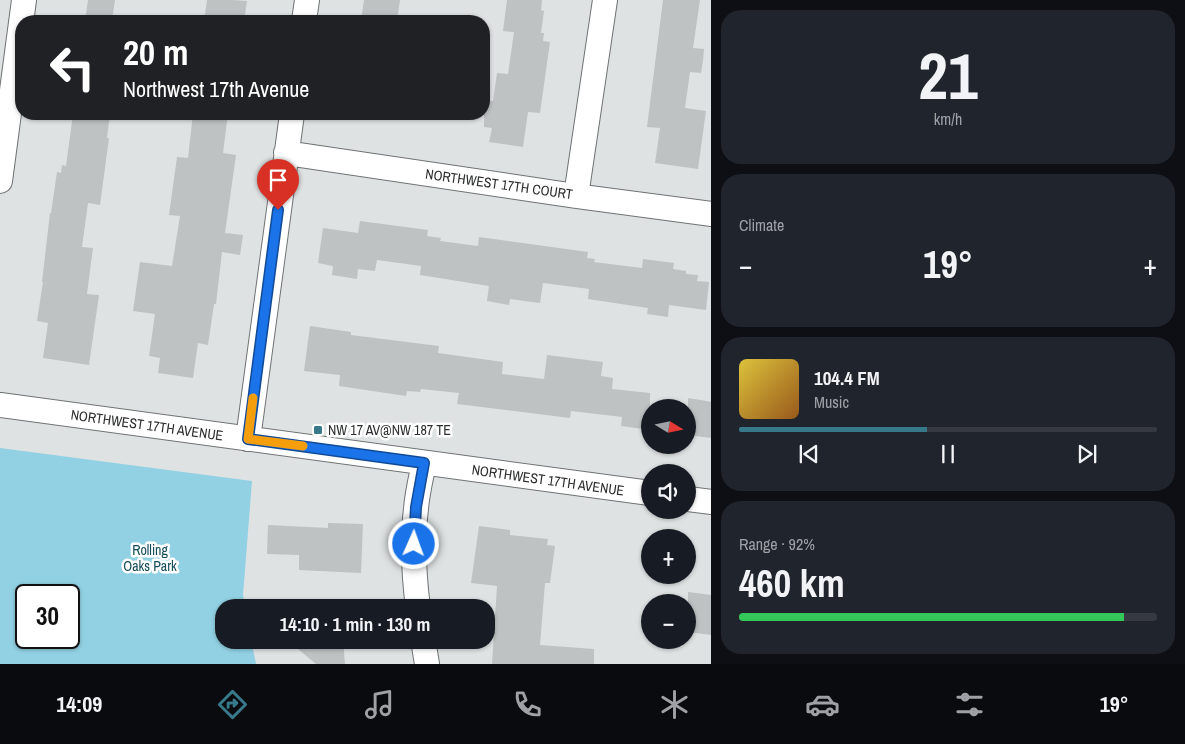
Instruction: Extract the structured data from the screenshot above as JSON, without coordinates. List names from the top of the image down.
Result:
{
  "streets": {
    "street": ["NORTHWEST 17TH COURT", "NORTHWEST 17TH AVENUE"]
  },
  "parks": ["Rolling Oaks Park"],
  "places": {
    "transit": ["NW 17 AV@NW 187 TE"]
  },
  "north": "right",
  "page": {
    "tile": [
      ["21", "km/h"],
      "Climate",
      ["Range · 92%", "460 km"]
    ],
    "turn": ["20 m", "Northwest 17th Avenue"],
    "heat": ["−", "19°", "+"],
    "song": ["104.4 FM", "Music"],
    "map_buttons": ["+", "−"],
    "limit": "30",
    "trip": "14:10 · 1 min · 130 m",
    "tabs": ["14:09", "19°"]
  }
}
